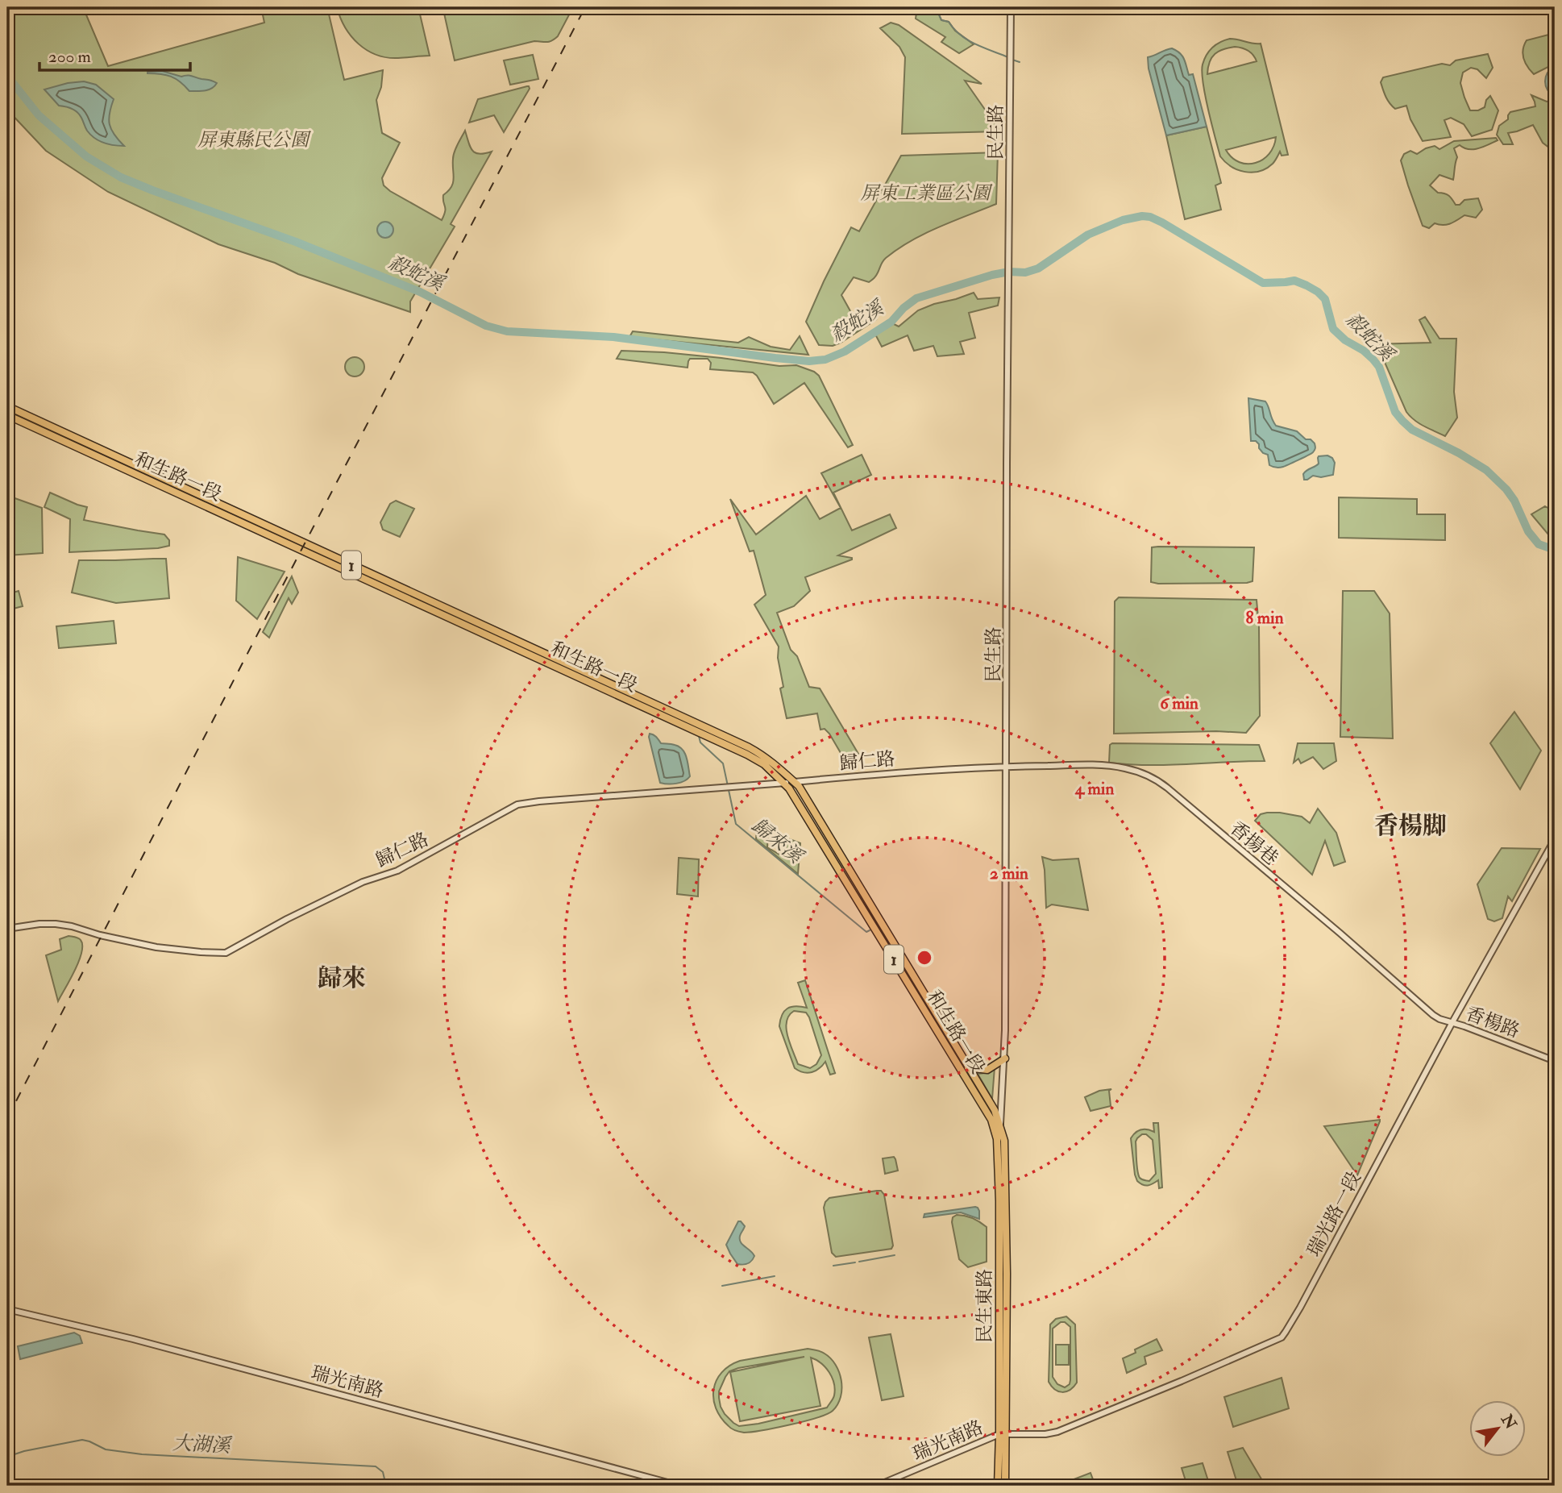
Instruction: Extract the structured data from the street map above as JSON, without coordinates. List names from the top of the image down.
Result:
{
  "streets": {
    "main road": ["和生路一段", "1", "民生東路"],
    "street": [
      "民生路",
      "歸仁路",
      "香揚巷",
      "香楊路",
      "瑞光路一段",
      "瑞光南路"
    ]
  },
  "crossings": [
    ["民生路", "歸仁路"],
    ["民生路", "香揚巷"],
    ["民生路", "民生東路"],
    ["和生路一段", "歸仁路"],
    ["和生路一段", "民生東路"],
    ["歸仁路", "香揚巷"],
    ["香揚巷", "香楊路"],
    ["香揚巷", "瑞光路一段"],
    ["香楊路", "瑞光路一段"],
    ["瑞光路一段", "民生東路"],
    ["瑞光路一段", "瑞光南路"],
    ["民生東路", "瑞光南路"]
  ],
  "districts": ["香楊脚", "歸來"],
  "water": ["殺蛇溪", "歸來溪", "大湖溪"],
  "parks": ["屏東縣民公園", "屏東工業區公園"],
  "scale_bar": "200 m",
  "north": "top right",
  "rings": [
    "8 min",
    "6 min",
    "4 min",
    "2 min"
  ]
}
